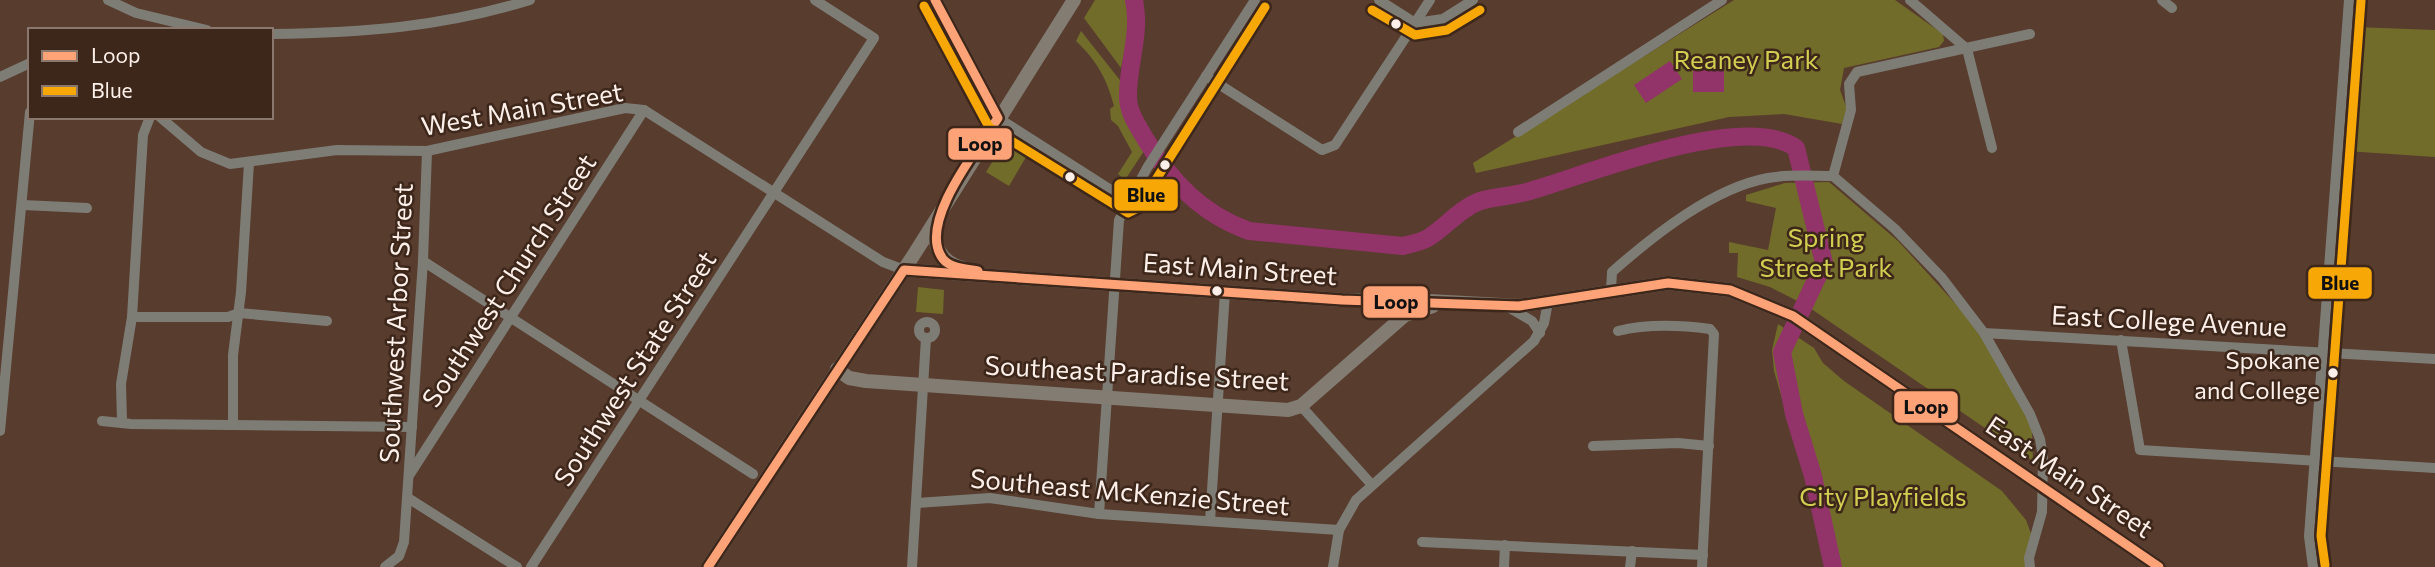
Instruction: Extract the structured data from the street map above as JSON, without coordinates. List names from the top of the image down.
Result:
{
  "streets": {
    "main road": ["East Main Street", "Southeast Paradise Street"],
    "street": [
      "West Main Street",
      "Southwest Church Street",
      "East College Avenue",
      "Southwest Arbor Street",
      "Southwest State Street",
      "Southeast McKenzie Street"
    ]
  },
  "crossings": [
    ["West Main Street", "East Main Street"],
    ["West Main Street", "Southwest Church Street"],
    ["West Main Street", "Southwest Arbor Street"],
    ["West Main Street", "Southwest State Street"],
    ["East Main Street", "Southeast Paradise Street"],
    ["Southwest Church Street", "Southwest Arbor Street"]
  ],
  "parks": ["Reaney Park", "Spring Street Park", "City Playfields"],
  "places": ["Spokane and College"],
  "lines": ["transit line Loop", "transit line Blue"],
  "legend": ["Loop", "Blue"]
}
